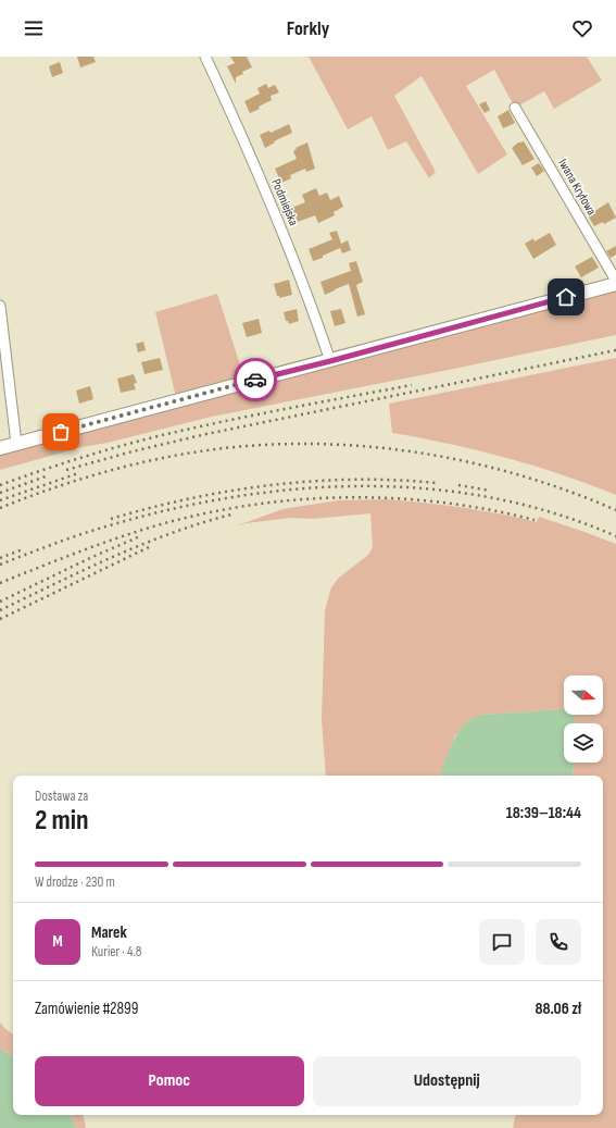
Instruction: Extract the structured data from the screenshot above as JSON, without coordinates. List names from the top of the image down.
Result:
{
  "streets": {
    "street": ["Iwana Kryłowa", "Podmiejska"]
  },
  "north": "right",
  "page": {
    "header": "Forkly",
    "heading": ["2 min", "Dostawa za", "18:39–18:44"],
    "panel": [
      "Marek",
      "Kurier · 4.8",
      "Zamówienie #2899",
      "88.06 zł"
    ],
    "bar": "W drodze · 230 m",
    "round": "M",
    "buttons": ["Pomoc", "Udostępnij"]
  }
}
